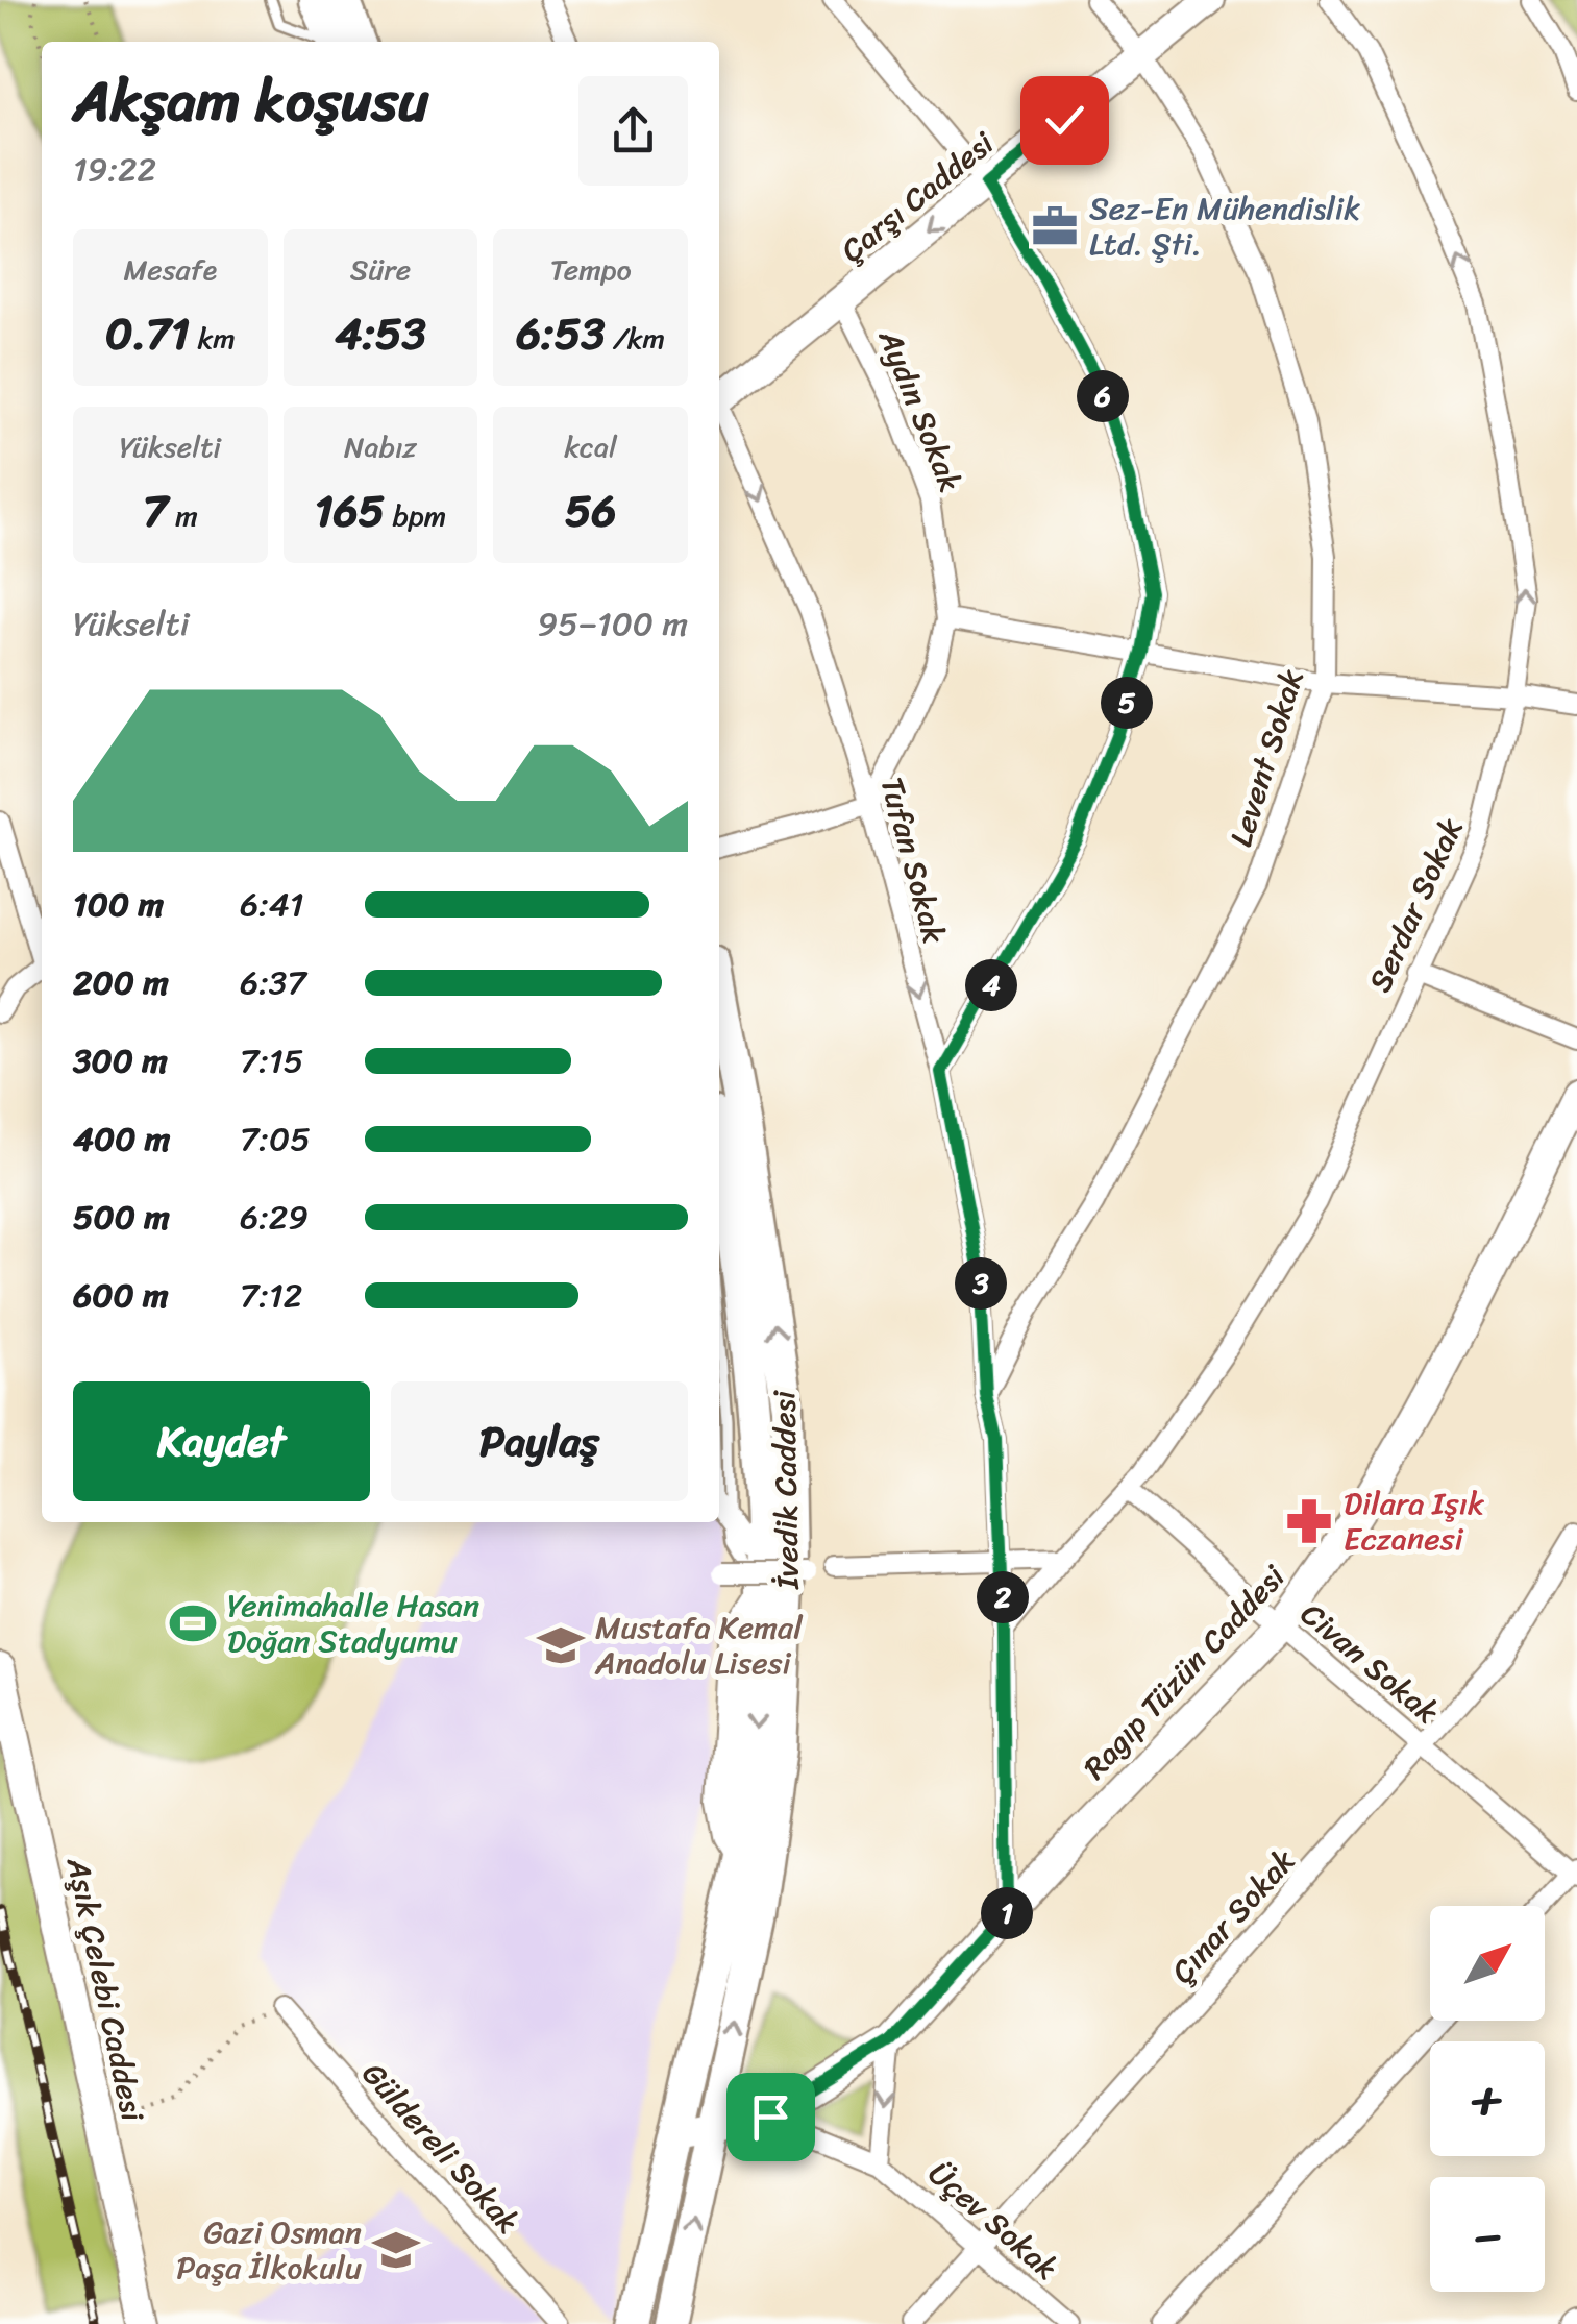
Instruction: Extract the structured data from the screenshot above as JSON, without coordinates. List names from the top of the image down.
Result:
{
  "streets": {
    "main road": ["İvedik Caddesi"],
    "street": [
      "Çarşı Caddesi",
      "Aydın Sokak",
      "Levent Sokak",
      "Tufan Sokak",
      "Serdar Sokak",
      "Civan Sokak",
      "Ragıp Tüzün Caddesi",
      "Çınar Sokak",
      "Aşık Çelebi Caddesi",
      "Güldereli Sokak",
      "Üçev Sokak"
    ]
  },
  "crossings": [
    ["Çarşı Caddesi", "Aydın Sokak"],
    ["Çarşı Caddesi", "Levent Sokak"],
    ["Aydın Sokak", "Tufan Sokak"],
    ["Levent Sokak", "Tufan Sokak"],
    ["Tufan Sokak", "Serdar Sokak"],
    ["Tufan Sokak", "Ragıp Tüzün Caddesi"],
    ["Serdar Sokak", "Civan Sokak"],
    ["İvedik Caddesi", "Ragıp Tüzün Caddesi"],
    ["Civan Sokak", "Ragıp Tüzün Caddesi"],
    ["Civan Sokak", "Çınar Sokak"],
    ["Ragıp Tüzün Caddesi", "Üçev Sokak"],
    ["Çınar Sokak", "Üçev Sokak"]
  ],
  "one_way": ["Tufan Sokak", "Serdar Sokak"],
  "places": {
    "office": ["Sez-En Mühendislik Ltd. Şti."],
    "pharmacy": ["Dilara Işık Eczanesi"],
    "sports": ["Yenimahalle Hasan Doğan Stadyumu"],
    "school or university": ["Mustafa Kemal Anadolu Lisesi", "Gazi Osman Paşa İlkokulu"]
  },
  "north": "top right",
  "page": {
    "heading": ["Akşam koşusu", "19:22"],
    "stats": [
      ["Mesafe", "0.71 km"],
      ["Süre", "4:53"],
      ["Tempo", "6:53 /km"],
      ["Yükselti", "7 m"],
      ["Nabız", "165 bpm"],
      ["kcal", "56"]
    ],
    "pins": [
      "6",
      "5",
      "4",
      "3",
      "2",
      "1"
    ],
    "chart": ["Yükselti", "95–100 m"],
    "list": [
      {
        "name": "100 m",
        "note": "6:41"
      },
      {
        "name": "200 m",
        "note": "6:37"
      },
      {
        "name": "300 m",
        "note": "7:15"
      },
      {
        "name": "400 m",
        "note": "7:05"
      },
      {
        "name": "500 m",
        "note": "6:29"
      },
      {
        "name": "600 m",
        "note": "7:12"
      }
    ],
    "buttons": ["Kaydet", "Paylaş"],
    "map_buttons": ["+", "−"]
  }
}
